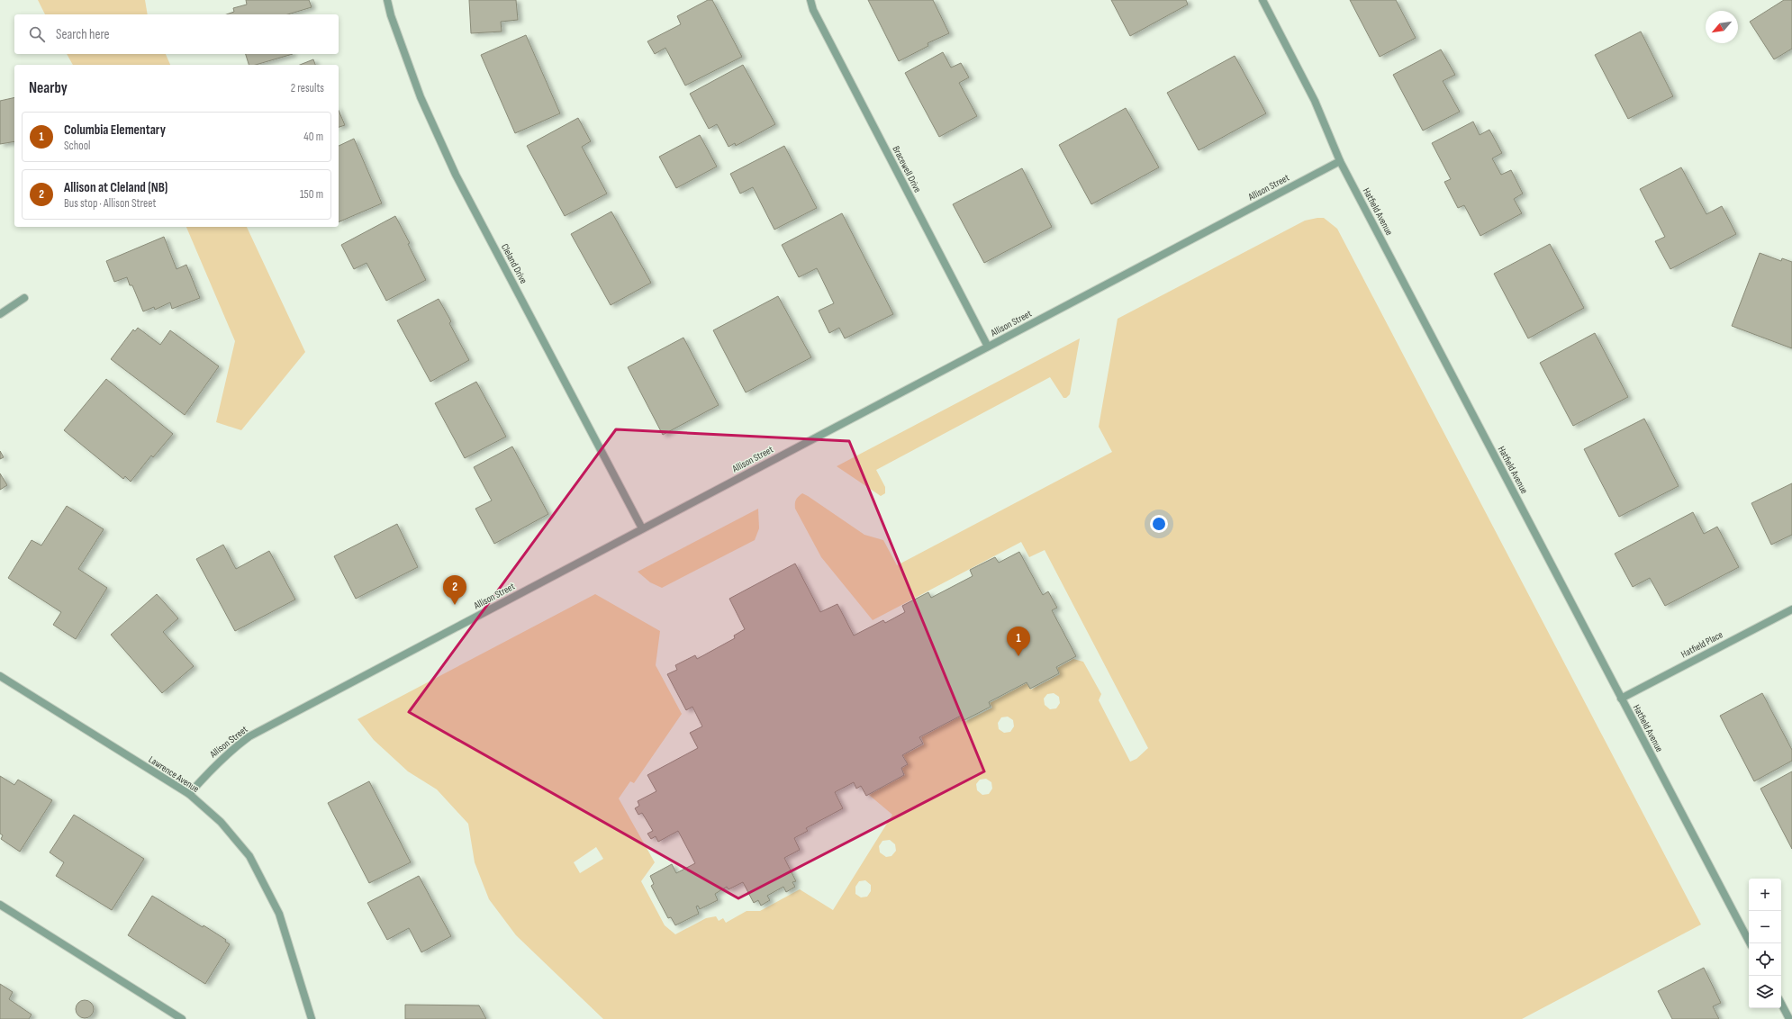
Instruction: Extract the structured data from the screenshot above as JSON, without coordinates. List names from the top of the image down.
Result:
{
  "streets": {
    "street": [
      "Bracewell Drive",
      "Allison Street",
      "Hatfield Avenue",
      "Cleland Drive",
      "Hatfield Place",
      "Lawrence Avenue"
    ]
  },
  "crossings": [
    ["Bracewell Drive", "Allison Street"],
    ["Allison Street", "Hatfield Avenue"],
    ["Allison Street", "Cleland Drive"],
    ["Allison Street", "Lawrence Avenue"],
    ["Hatfield Avenue", "Hatfield Place"]
  ],
  "north": "bottom left",
  "page": {
    "search": "Search here",
    "heading": ["Nearby", "2 results"],
    "list": [
      {
        "mark": "1",
        "name": "Columbia Elementary",
        "note": "School",
        "value": "40 m"
      },
      {
        "mark": "2",
        "name": "Allison at Cleland (NB)",
        "note": "Bus stop · Allison Street",
        "value": "150 m"
      }
    ],
    "pins": ["2", "1"],
    "map_buttons": ["+", "−"]
  }
}
